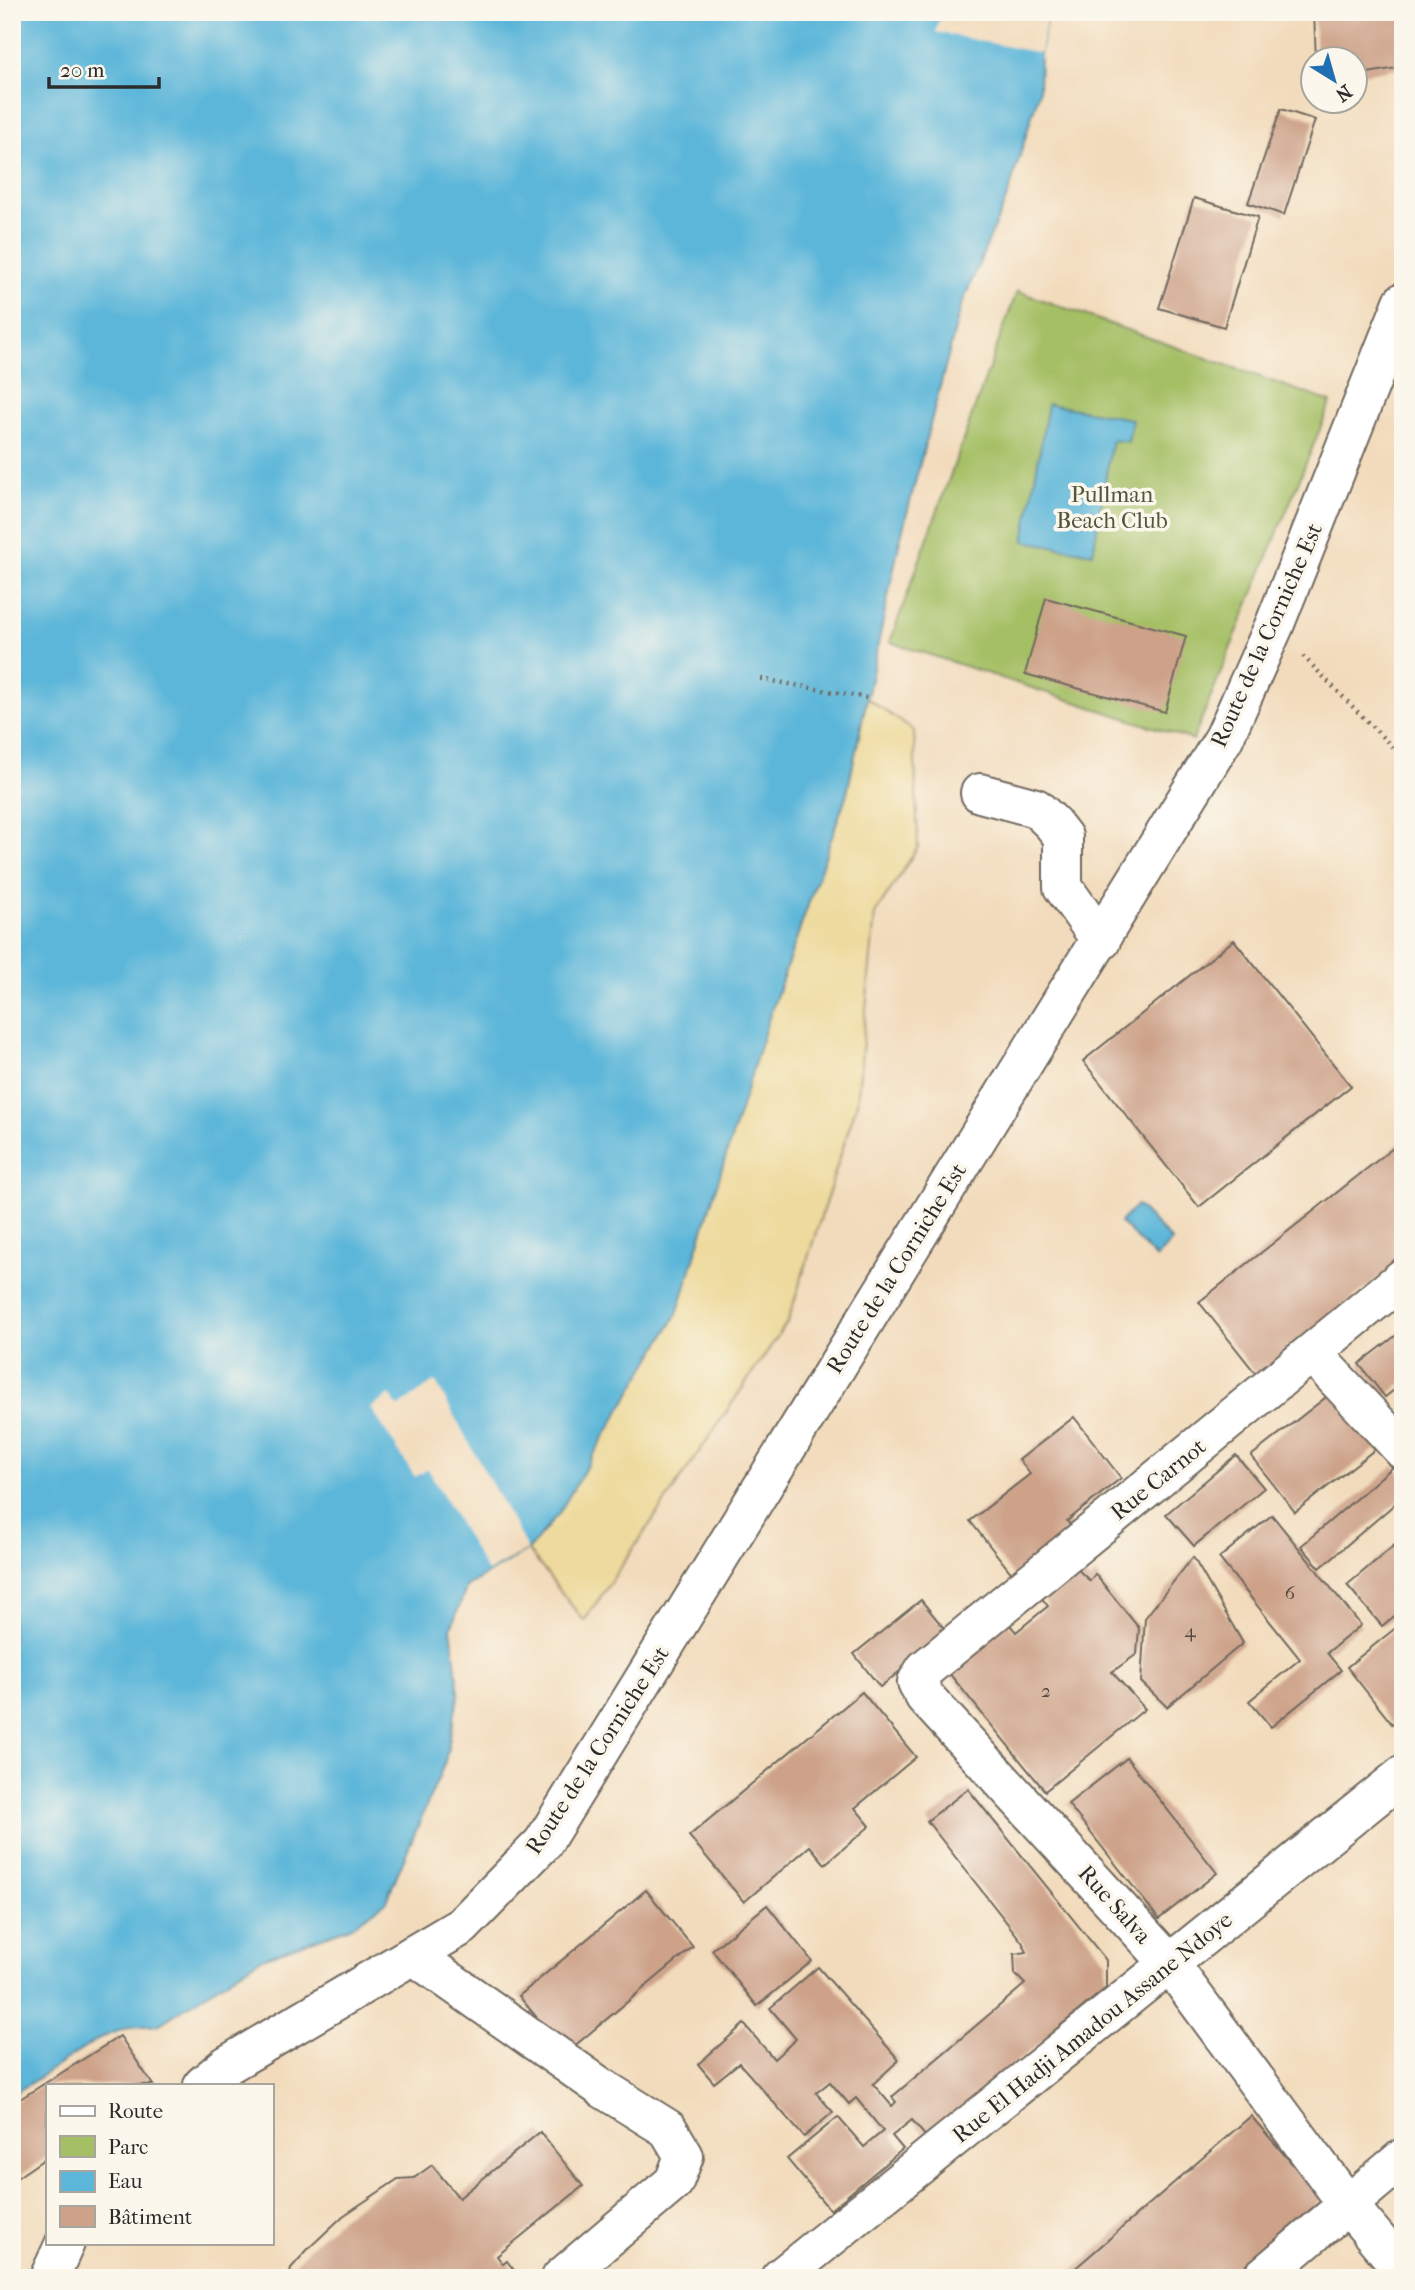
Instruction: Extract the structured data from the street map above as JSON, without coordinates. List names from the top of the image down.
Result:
{
  "streets": {
    "street": [
      "Route de la Corniche Est",
      "Rue Carnot",
      "Rue Salva",
      "Rue El Hadji Amadou Assane Ndoye"
    ]
  },
  "crossings": [
    ["Rue Carnot", "Rue Salva"],
    ["Rue Salva", "Rue El Hadji Amadou Assane Ndoye"]
  ],
  "parks": ["Pullman Beach Club"],
  "house_numbers": ["6", "4", "2"],
  "legend": [
    "Route",
    "Parc",
    "Eau",
    "Bâtiment"
  ],
  "scale_bar": "20 m",
  "north": "bottom right"
}
